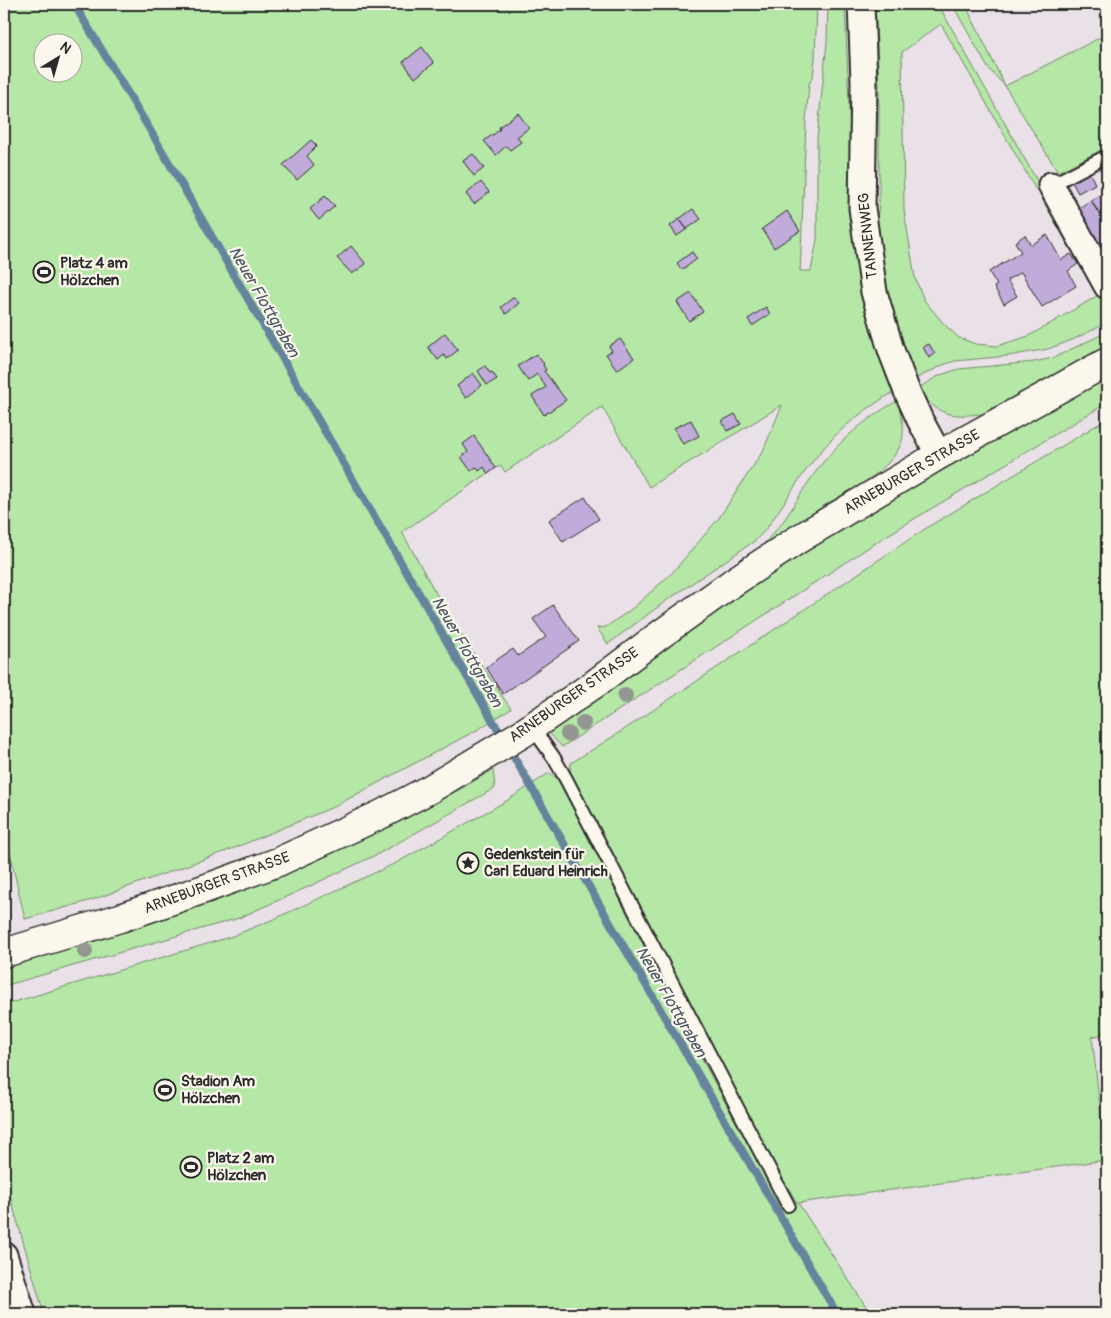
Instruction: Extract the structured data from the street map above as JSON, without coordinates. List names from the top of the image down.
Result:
{
  "streets": {
    "main road": ["ARNEBURGER STRASSE"],
    "street": ["TANNENWEG"]
  },
  "crossings": [
    ["TANNENWEG", "ARNEBURGER STRASSE"]
  ],
  "water": ["Neuer Flottgraben"],
  "places": {
    "sports": ["Platz 4 am Hölzchen", "Stadion Am Hölzchen", "Platz 2 am Hölzchen"],
    "place": ["Gedenkstein für Carl Eduard Heinrich"]
  },
  "north": "top right"
}
